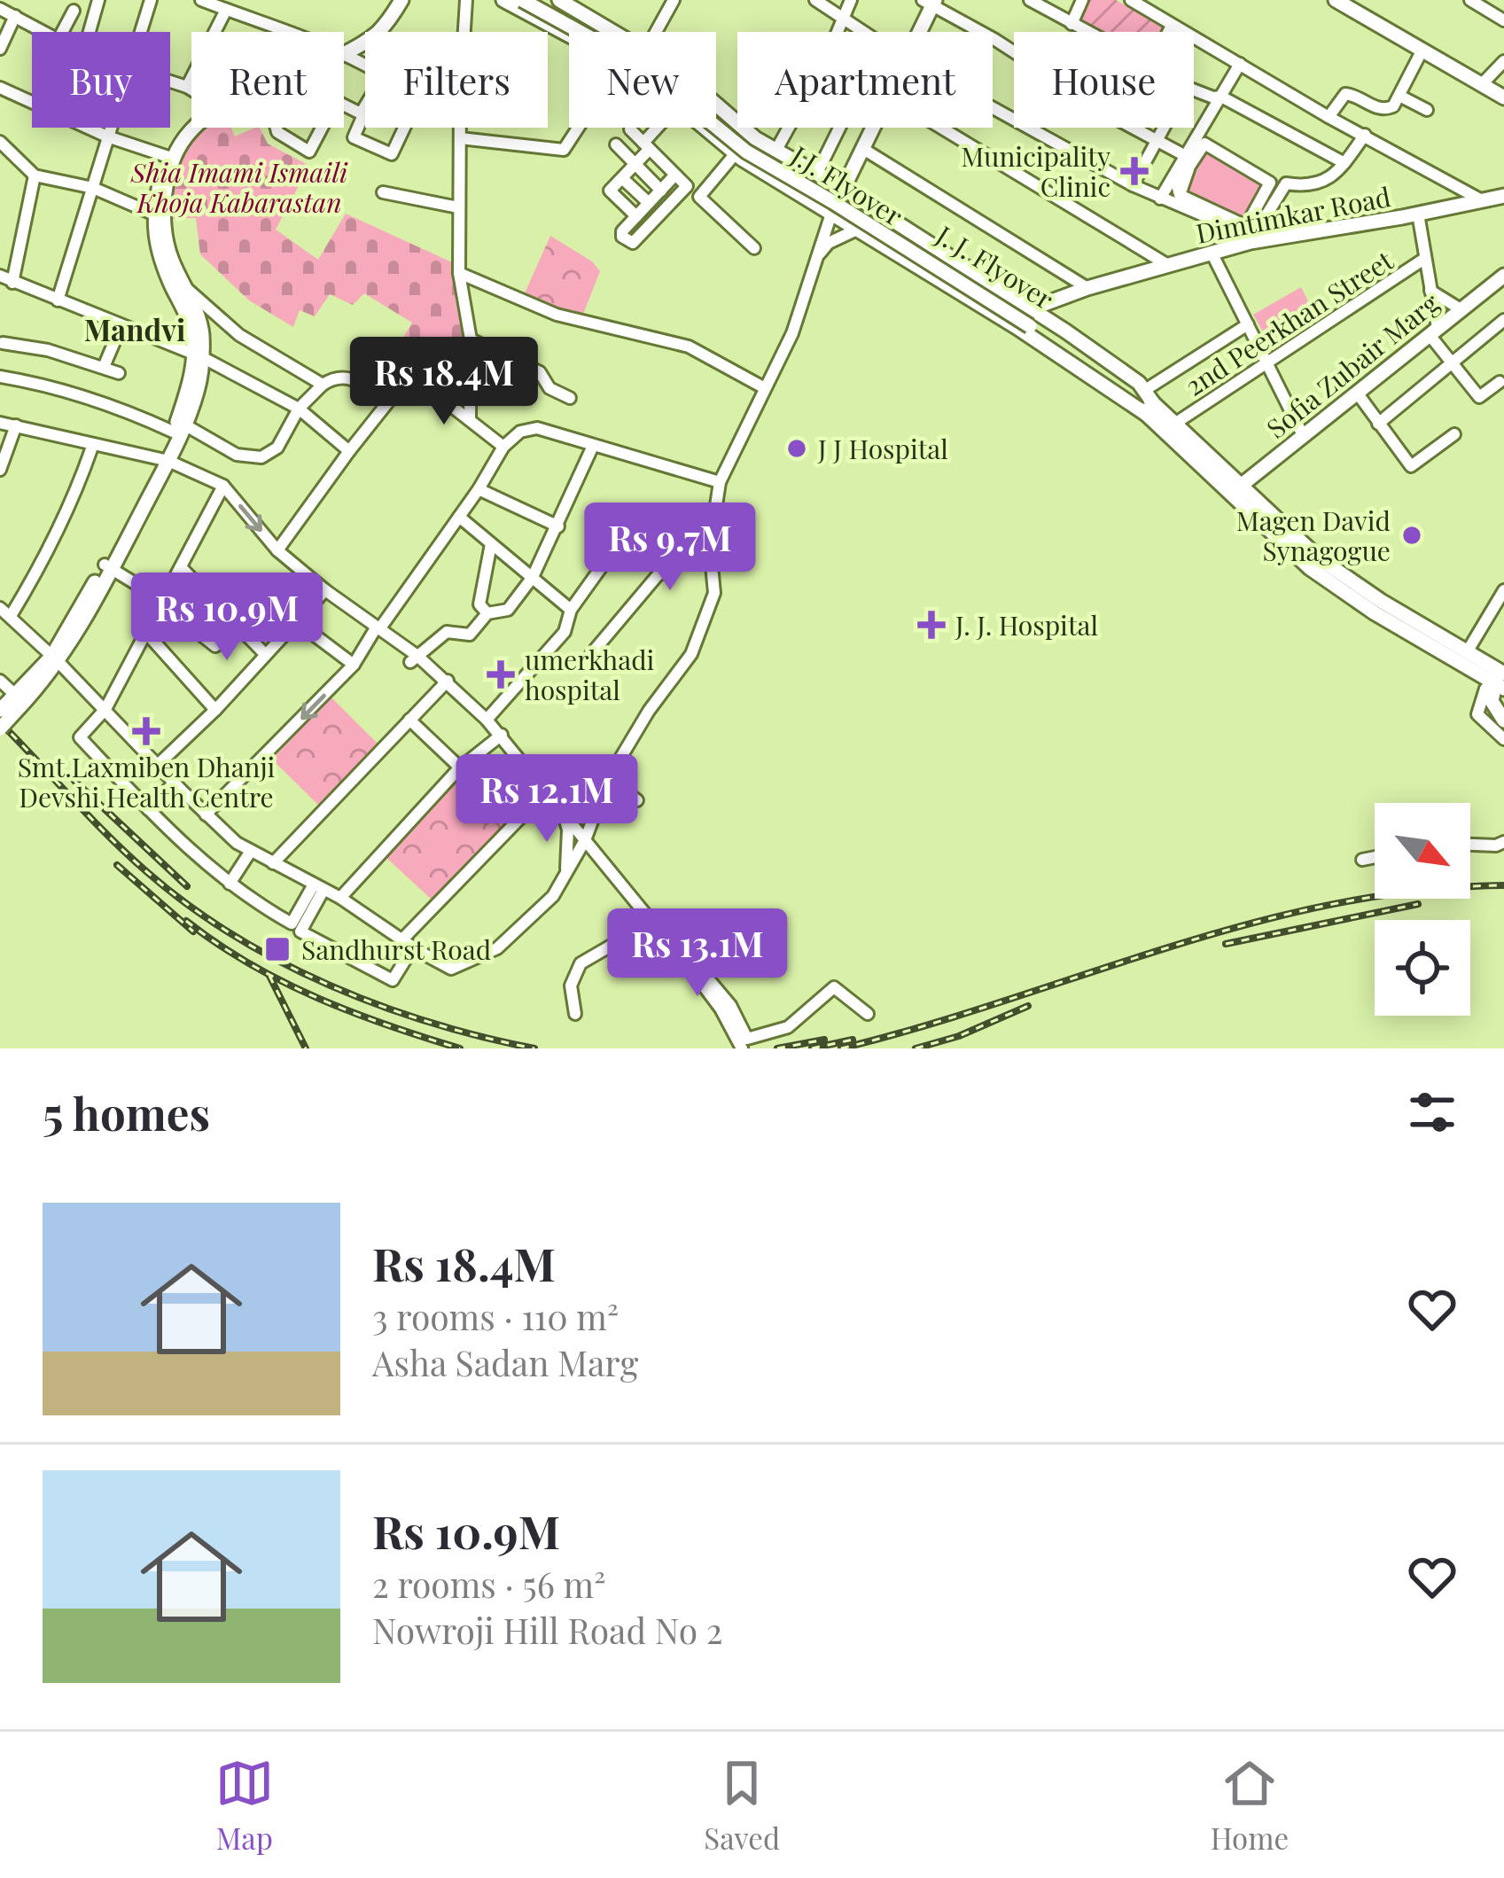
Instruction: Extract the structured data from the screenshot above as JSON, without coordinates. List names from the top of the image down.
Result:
{
  "streets": {
    "main road": [
      "J.J. Flyover",
      "Dimtimkar Road",
      "J. J. Flyover",
      "Sofia Zubair Marg"
    ],
    "street": ["2nd Peerkhan Street"]
  },
  "crossings": [
    ["J.J. Flyover", "Dimtimkar Road"],
    ["J.J. Flyover", "J. J. Flyover"],
    ["Dimtimkar Road", "J. J. Flyover"]
  ],
  "districts": ["Mandvi"],
  "parks": ["Shia Imami Ismaili Khoja Kabarastan"],
  "places": {
    "health": [
      "Municipality Clinic",
      "J. J. Hospital",
      "umerkhadi hospital",
      "Smt.Laxmiben Dhanji Devshi Health Centre"
    ],
    "other": ["J J Hospital", "Magen David Synagogue"],
    "transit": ["Sandhurst Road"]
  },
  "north": "bottom right",
  "page": {
    "chip": [
      "Buy",
      "Rent",
      "Filters",
      "New",
      "Apartment",
      "House"
    ],
    "price": [
      "Rs 18.4M",
      "Rs 9.7M",
      "Rs 10.9M",
      "Rs 12.1M",
      "Rs 13.1M"
    ],
    "heading": "5 homes",
    "list": [
      {
        "name": "Rs 18.4M",
        "note": "3 rooms · 110 m² · Asha Sadan Marg"
      },
      {
        "name": "Rs 10.9M",
        "note": "2 rooms · 56 m² · Nowroji Hill Road No 2"
      }
    ],
    "tabs": ["Map", "Saved", "Home"]
  }
}
